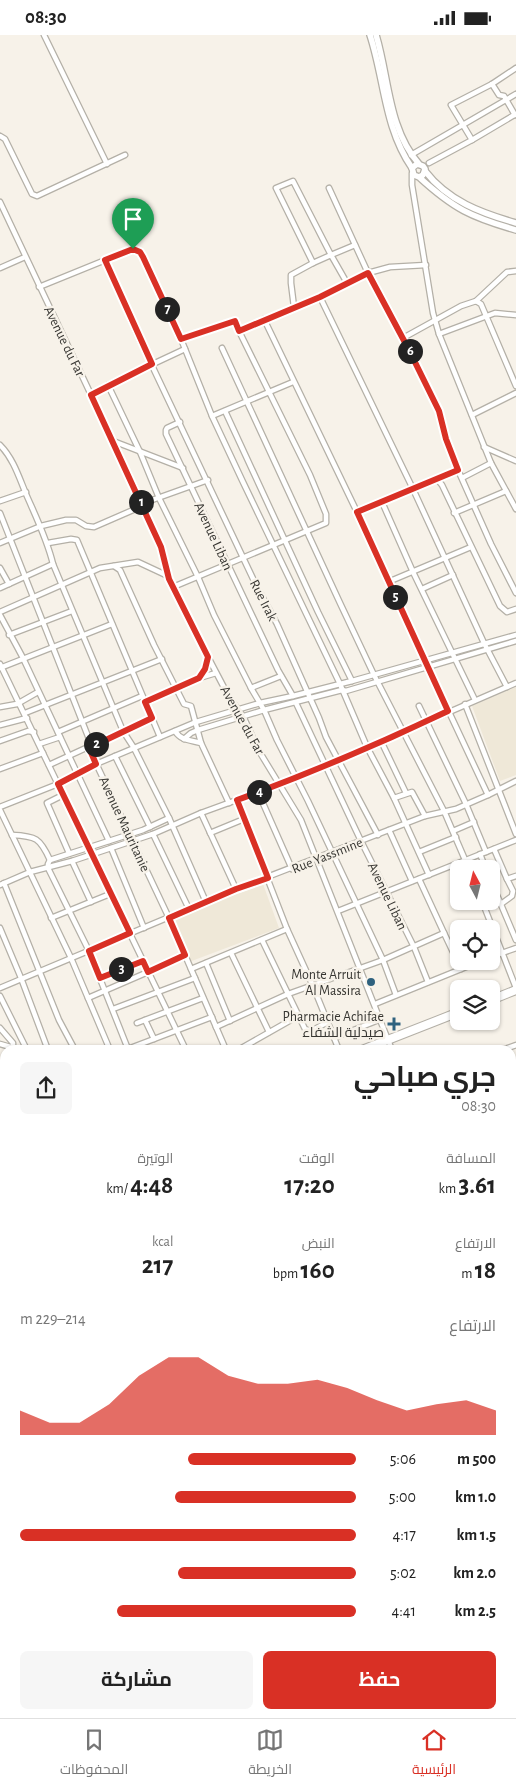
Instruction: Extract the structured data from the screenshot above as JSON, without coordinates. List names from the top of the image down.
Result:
{
  "streets": {
    "street": [
      "Avenue du Far",
      "Avenue Liban",
      "Rue Irak",
      "Avenue Mauritanie",
      "Rue Yassmine"
    ]
  },
  "crossings": [
    ["Avenue du Far", "Rue Yassmine"],
    ["Avenue Liban", "Rue Irak"],
    ["Avenue Liban", "Rue Yassmine"],
    ["Rue Irak", "Rue Yassmine"],
    ["Avenue Mauritanie", "Rue Yassmine"]
  ],
  "places": {
    "other": ["Monte Arruit Al Massira"],
    "health": ["Pharmacie Achifae صيدلية الشفاء"]
  },
  "north": "top",
  "page": {
    "status": "08:30",
    "pins": [
      "7",
      "6",
      "1",
      "5",
      "2",
      "4",
      "3"
    ],
    "heading": ["جري صباحي", "08:30"],
    "stats": [
      ["المسافة", "3.61 km"],
      ["الوقت", "17:20"],
      ["الوتيرة", "4:48 /km"],
      ["الارتفاع", "18 m"],
      ["النبض", "160 bpm"],
      ["kcal", "217"]
    ],
    "chart": ["الارتفاع", "214–229 m"],
    "list": [
      {
        "name": "500 m",
        "note": "5:06"
      },
      {
        "name": "1.0 km",
        "note": "5:00"
      },
      {
        "name": "1.5 km",
        "note": "4:17"
      },
      {
        "name": "2.0 km",
        "note": "5:02"
      },
      {
        "name": "2.5 km",
        "note": "4:41"
      }
    ],
    "buttons": ["حفظ", "مشاركة"],
    "tabs": ["الرئيسية", "الخريطة", "المحفوظات"]
  }
}
